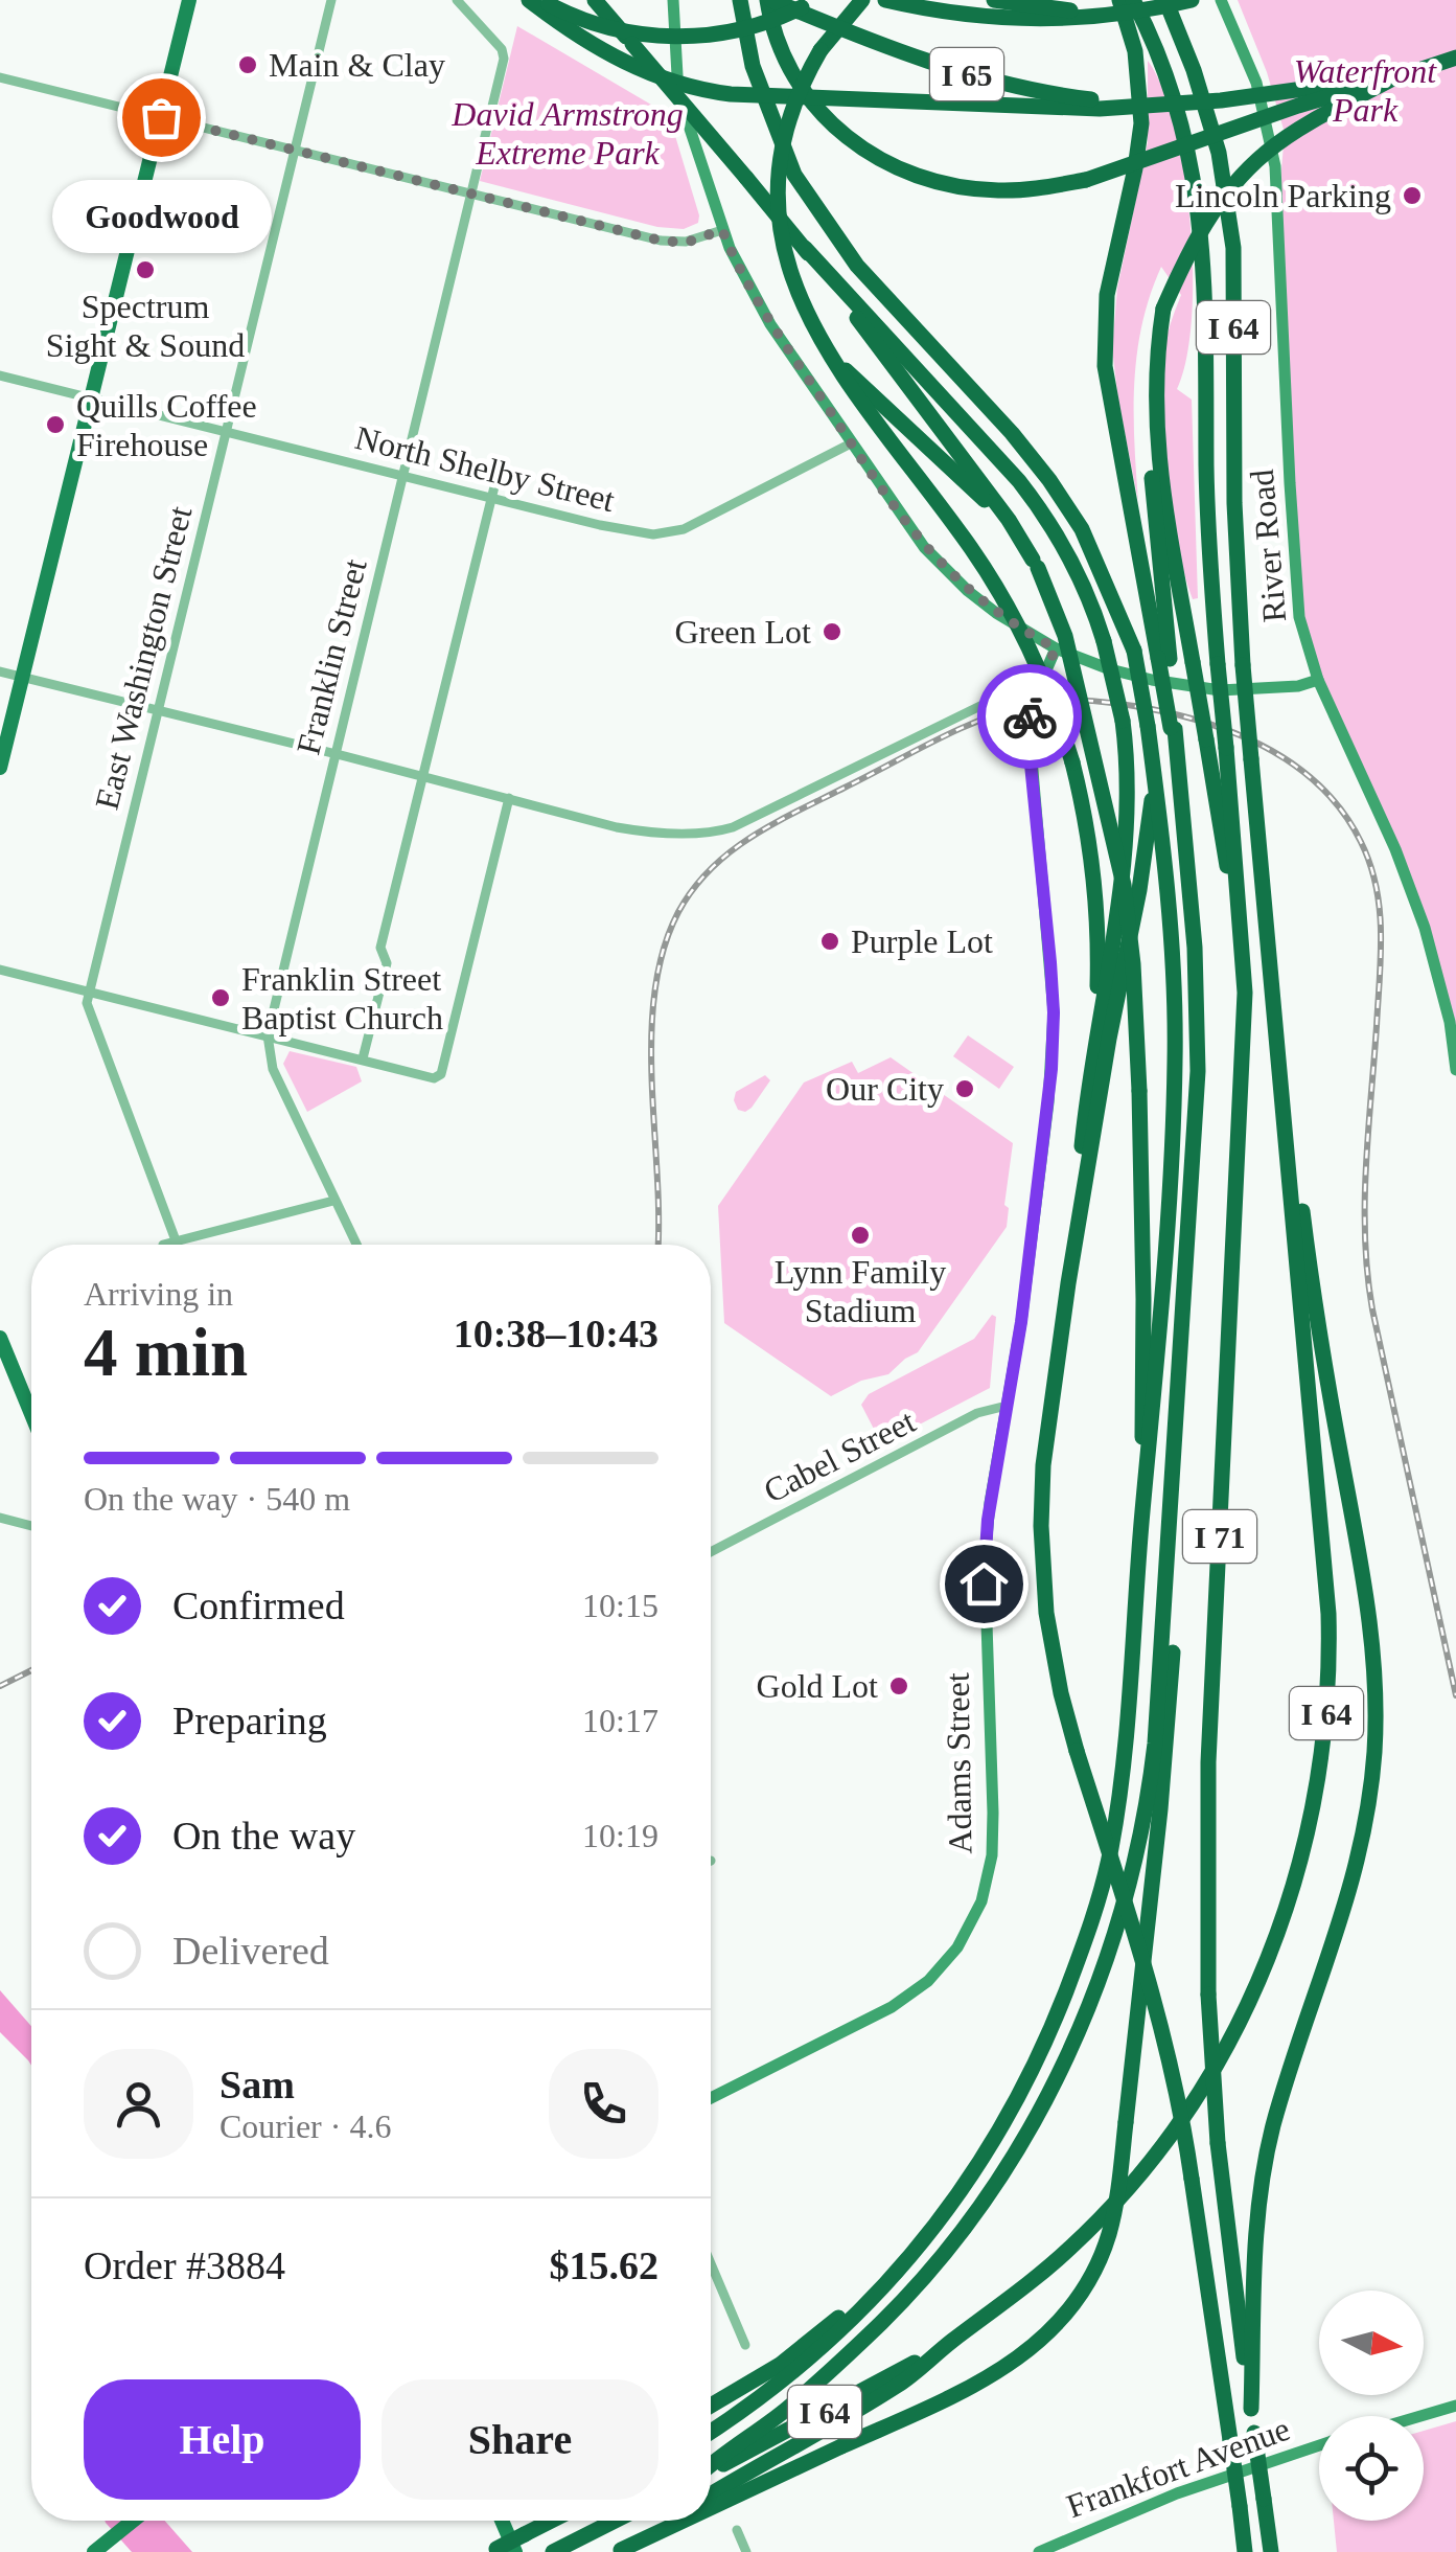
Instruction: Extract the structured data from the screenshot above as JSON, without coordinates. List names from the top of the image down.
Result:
{
  "streets": {
    "highway": ["I 65", "I 64", "I 71"],
    "street": [
      "North Shelby Street",
      "River Road",
      "Franklin Street",
      "East Washington Street",
      "Cabel Street",
      "Adams Street",
      "Frankfort Avenue"
    ]
  },
  "crossings": [
    ["North Shelby Street", "Franklin Street"],
    ["North Shelby Street", "East Washington Street"],
    ["Cabel Street", "Adams Street"]
  ],
  "parks": ["Waterfront Park", "David Armstrong Extreme Park"],
  "places": [
    "Main & Clay",
    "Goodwood",
    "Lincoln Parking",
    "Spectrum Sight & Sound",
    "Quills Coffee Firehouse",
    "Green Lot",
    "Purple Lot",
    "Franklin Street Baptist Church",
    "Our City",
    "Lynn Family Stadium",
    "Gold Lot"
  ],
  "north": "right",
  "page": {
    "bubble": "Goodwood",
    "heading": ["4 min", "Arriving in", "10:38–10:43"],
    "panel": [
      "Sam",
      "Courier · 4.6",
      "Order #3884",
      "$15.62"
    ],
    "bar": "On the way · 540 m",
    "list": [
      ["Confirmed", "10:15"],
      ["Preparing", "10:17"],
      ["On the way", "10:19"],
      "Delivered"
    ],
    "buttons": ["Help", "Share"]
  }
}
